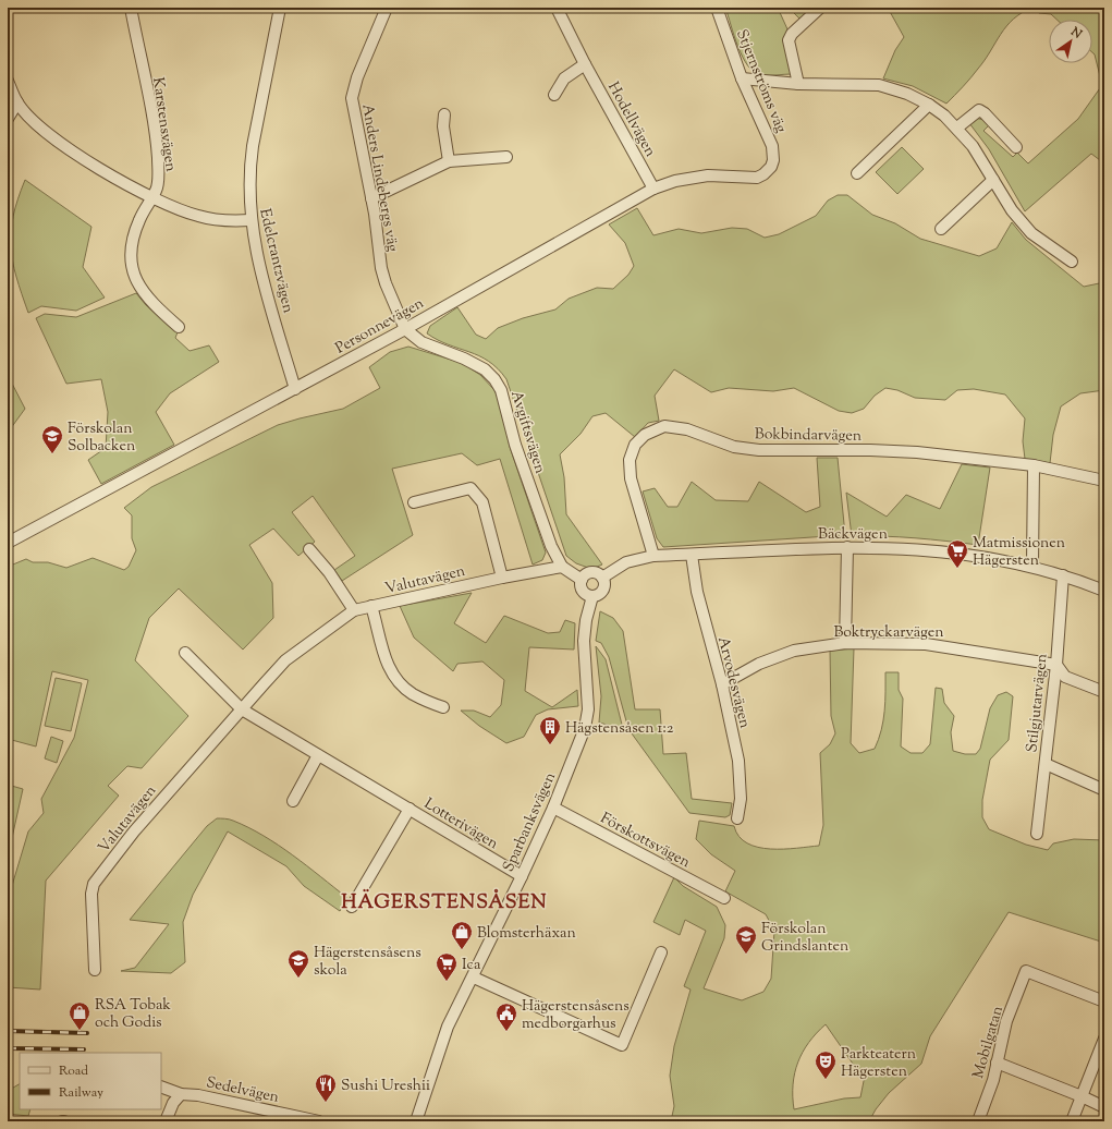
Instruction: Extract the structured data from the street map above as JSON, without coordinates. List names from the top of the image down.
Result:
{
  "streets": {
    "street": [
      "Stjernströms väg",
      "Hodellvägen",
      "Karstensvägen",
      "Anders Lindebergs väg",
      "Edelcrantzvägen",
      "Personnevägen",
      "Avgiftsvägen",
      "Bokbindarvägen",
      "Bäckvägen",
      "Valutavägen",
      "Boktryckarvägen",
      "Arvodesvägen",
      "Stilgjutarvägen",
      "Sparbanksvägen",
      "Lotterivägen",
      "Förskottsvägen",
      "Mobilgatan",
      "Sedelvägen"
    ]
  },
  "crossings": [
    ["Stjernströms väg", "Personnevägen"],
    ["Hodellvägen", "Personnevägen"],
    ["Anders Lindebergs väg", "Personnevägen"],
    ["Anders Lindebergs väg", "Avgiftsvägen"],
    ["Edelcrantzvägen", "Personnevägen"],
    ["Personnevägen", "Avgiftsvägen"],
    ["Avgiftsvägen", "Valutavägen"],
    ["Bokbindarvägen", "Bäckvägen"],
    ["Bäckvägen", "Arvodesvägen"],
    ["Bäckvägen", "Stilgjutarvägen"],
    ["Bäckvägen", "Sparbanksvägen"],
    ["Valutavägen", "Lotterivägen"],
    ["Boktryckarvägen", "Arvodesvägen"],
    ["Boktryckarvägen", "Stilgjutarvägen"],
    ["Sparbanksvägen", "Lotterivägen"],
    ["Sparbanksvägen", "Förskottsvägen"]
  ],
  "districts": ["HÄGERSTENSÅSEN"],
  "places": {
    "school or university": ["Förskolan Solbacken", "Förskolan Grindslanten", "Hägerstensåsens skola"],
    "supermarket": ["Matmissionen Hägersten", "Ica"],
    "building": ["Hägstensåsen 1:2"],
    "shop": ["Blomsterhäxan", "RSA Tobak och Godis"],
    "public building": ["Hägerstensåsens medborgarhus"],
    "theatre": ["Parkteatern Hägersten"],
    "restaurant": ["Sushi Ureshii"]
  },
  "legend": ["Road", "Railway"],
  "north": "top right"
}
